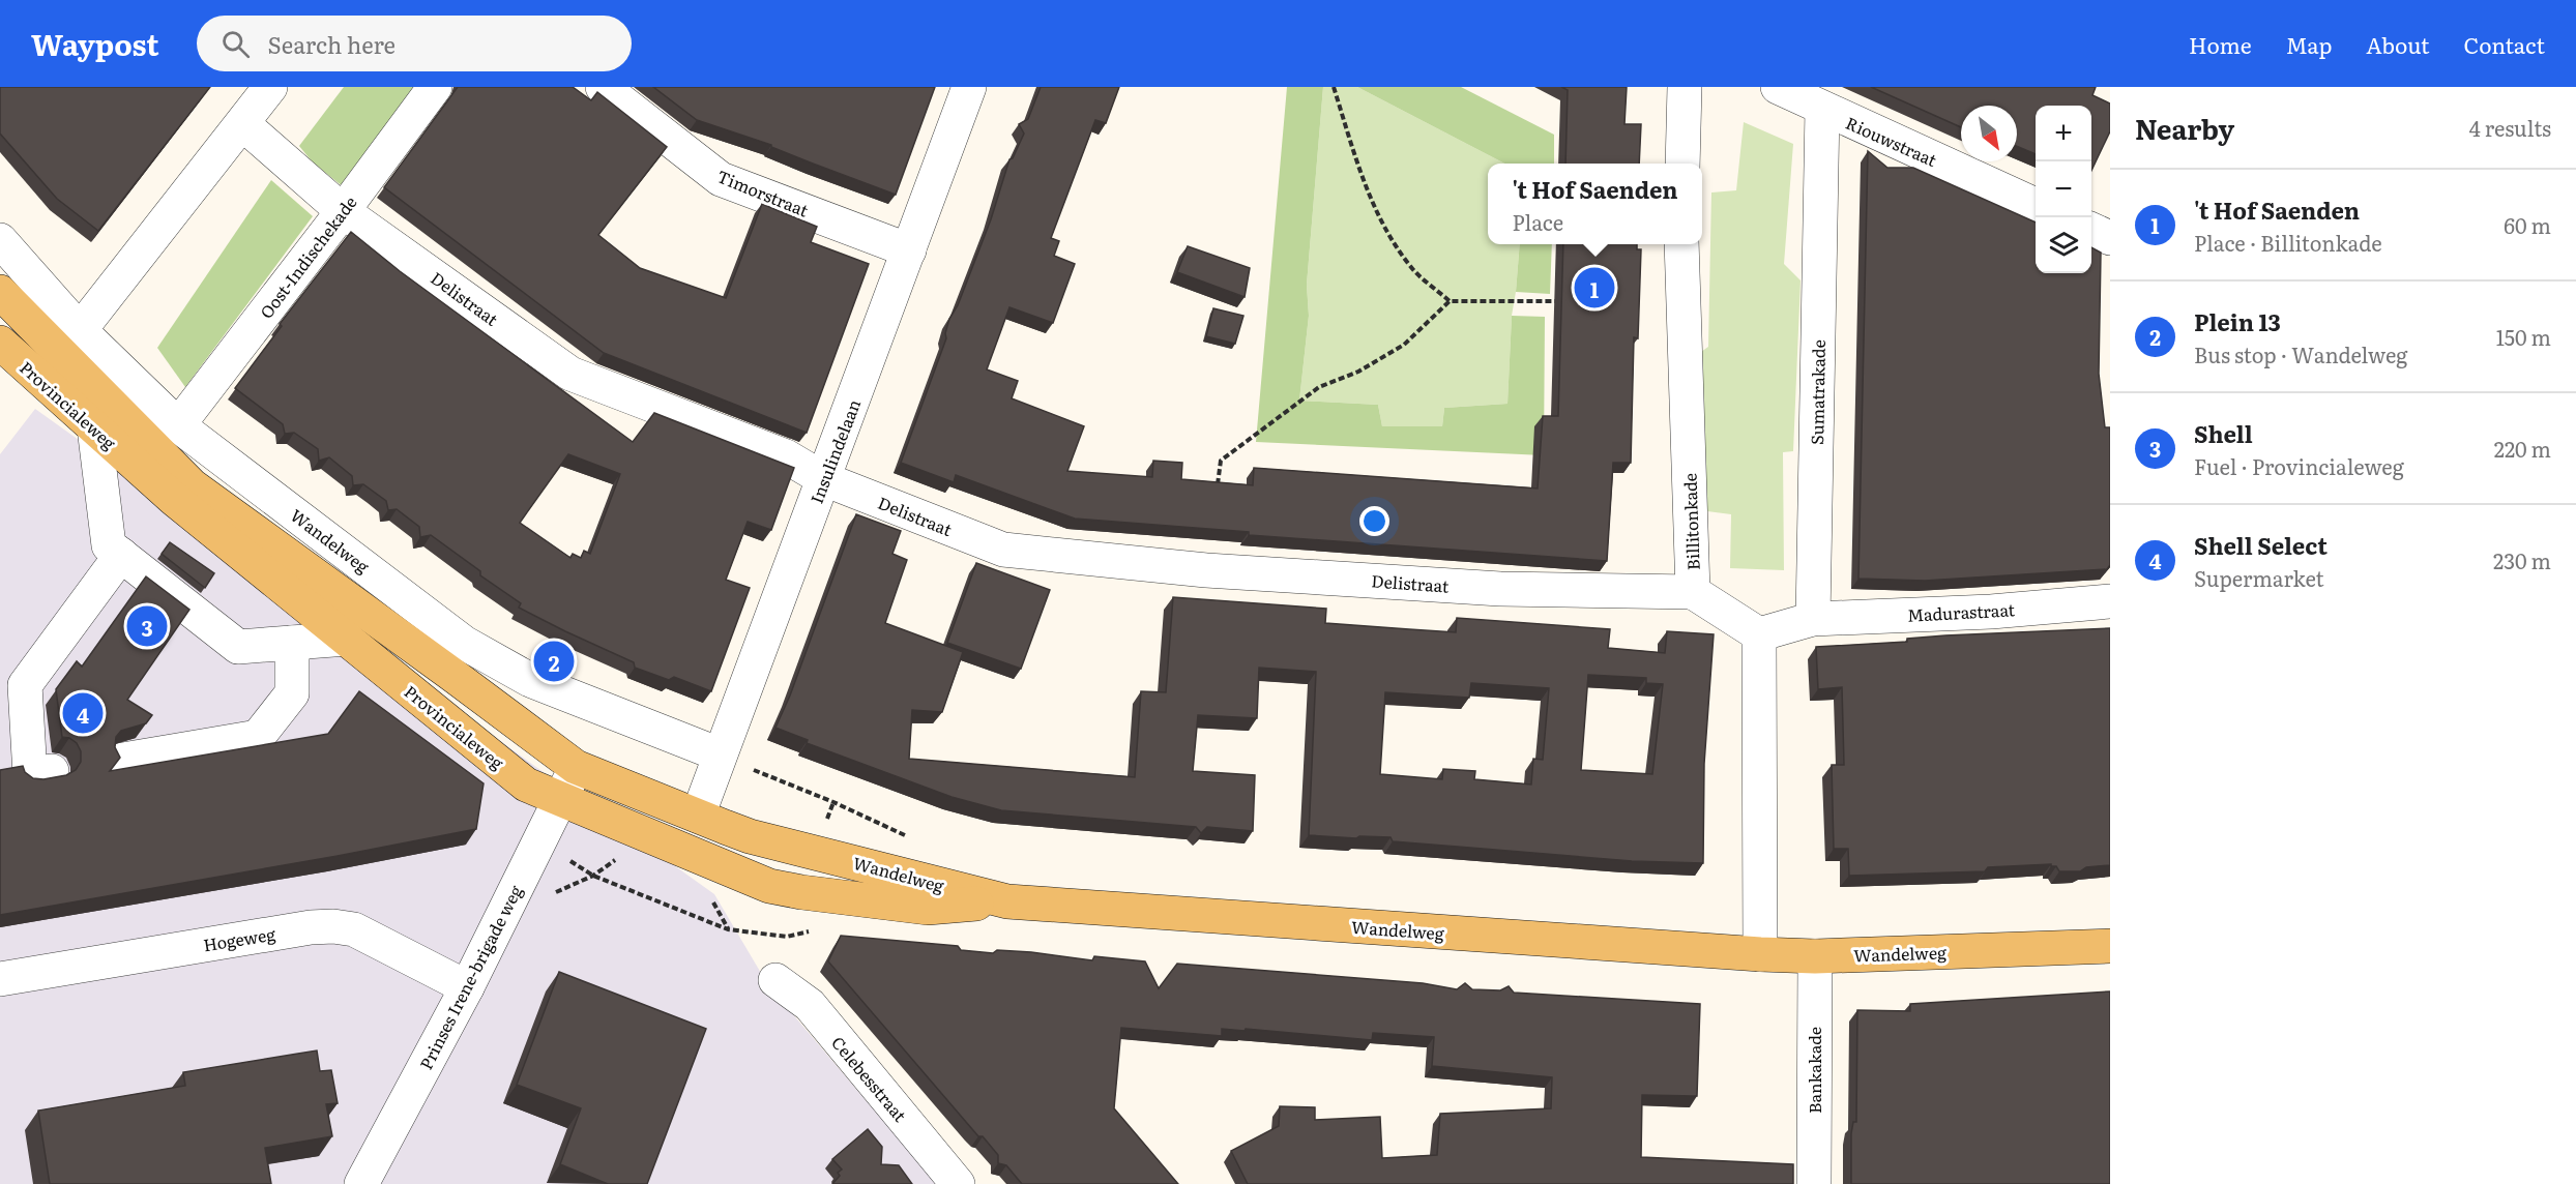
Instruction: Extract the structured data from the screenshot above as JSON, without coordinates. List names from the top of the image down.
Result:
{
  "streets": {
    "main road": ["Provincialeweg", "Wandelweg"],
    "street": [
      "Riouwstraat",
      "Timorstraat",
      "Oost-Indischekade",
      "Delistraat",
      "Sumatrakade",
      "Insulindelaan",
      "Billitonkade",
      "Madurastraat",
      "Hogeweg",
      "Prinses Irene-brigade weg",
      "Bankakade",
      "Celebesstraat"
    ]
  },
  "crossings": [
    ["Riouwstraat", "Sumatrakade"],
    ["Timorstraat", "Insulindelaan"],
    ["Oost-Indischekade", "Delistraat"],
    ["Oost-Indischekade", "Wandelweg"],
    ["Delistraat", "Insulindelaan"],
    ["Delistraat", "Billitonkade"],
    ["Sumatrakade", "Madurastraat"],
    ["Provincialeweg", "Insulindelaan"],
    ["Provincialeweg", "Wandelweg"],
    ["Provincialeweg", "Prinses Irene-brigade weg"],
    ["Insulindelaan", "Wandelweg"],
    ["Wandelweg", "Bankakade"],
    ["Hogeweg", "Prinses Irene-brigade weg"]
  ],
  "north": "bottom right",
  "page": {
    "header": "Waypost",
    "search": "Search here",
    "nav": [
      "Home",
      "Map",
      "About",
      "Contact"
    ],
    "heading": ["Nearby", "4 results"],
    "map_buttons": ["+", "−"],
    "popup": ["'t Hof Saenden", "Place"],
    "list": [
      {
        "mark": "1",
        "name": "'t Hof Saenden",
        "note": "Place · Billitonkade",
        "value": "60 m"
      },
      {
        "mark": "2",
        "name": "Plein 13",
        "note": "Bus stop · Wandelweg",
        "value": "150 m"
      },
      {
        "mark": "3",
        "name": "Shell",
        "note": "Fuel · Provincialeweg",
        "value": "220 m"
      },
      {
        "mark": "4",
        "name": "Shell Select",
        "note": "Supermarket",
        "value": "230 m"
      }
    ],
    "pins": [
      "1",
      "3",
      "2",
      "4"
    ]
  }
}
